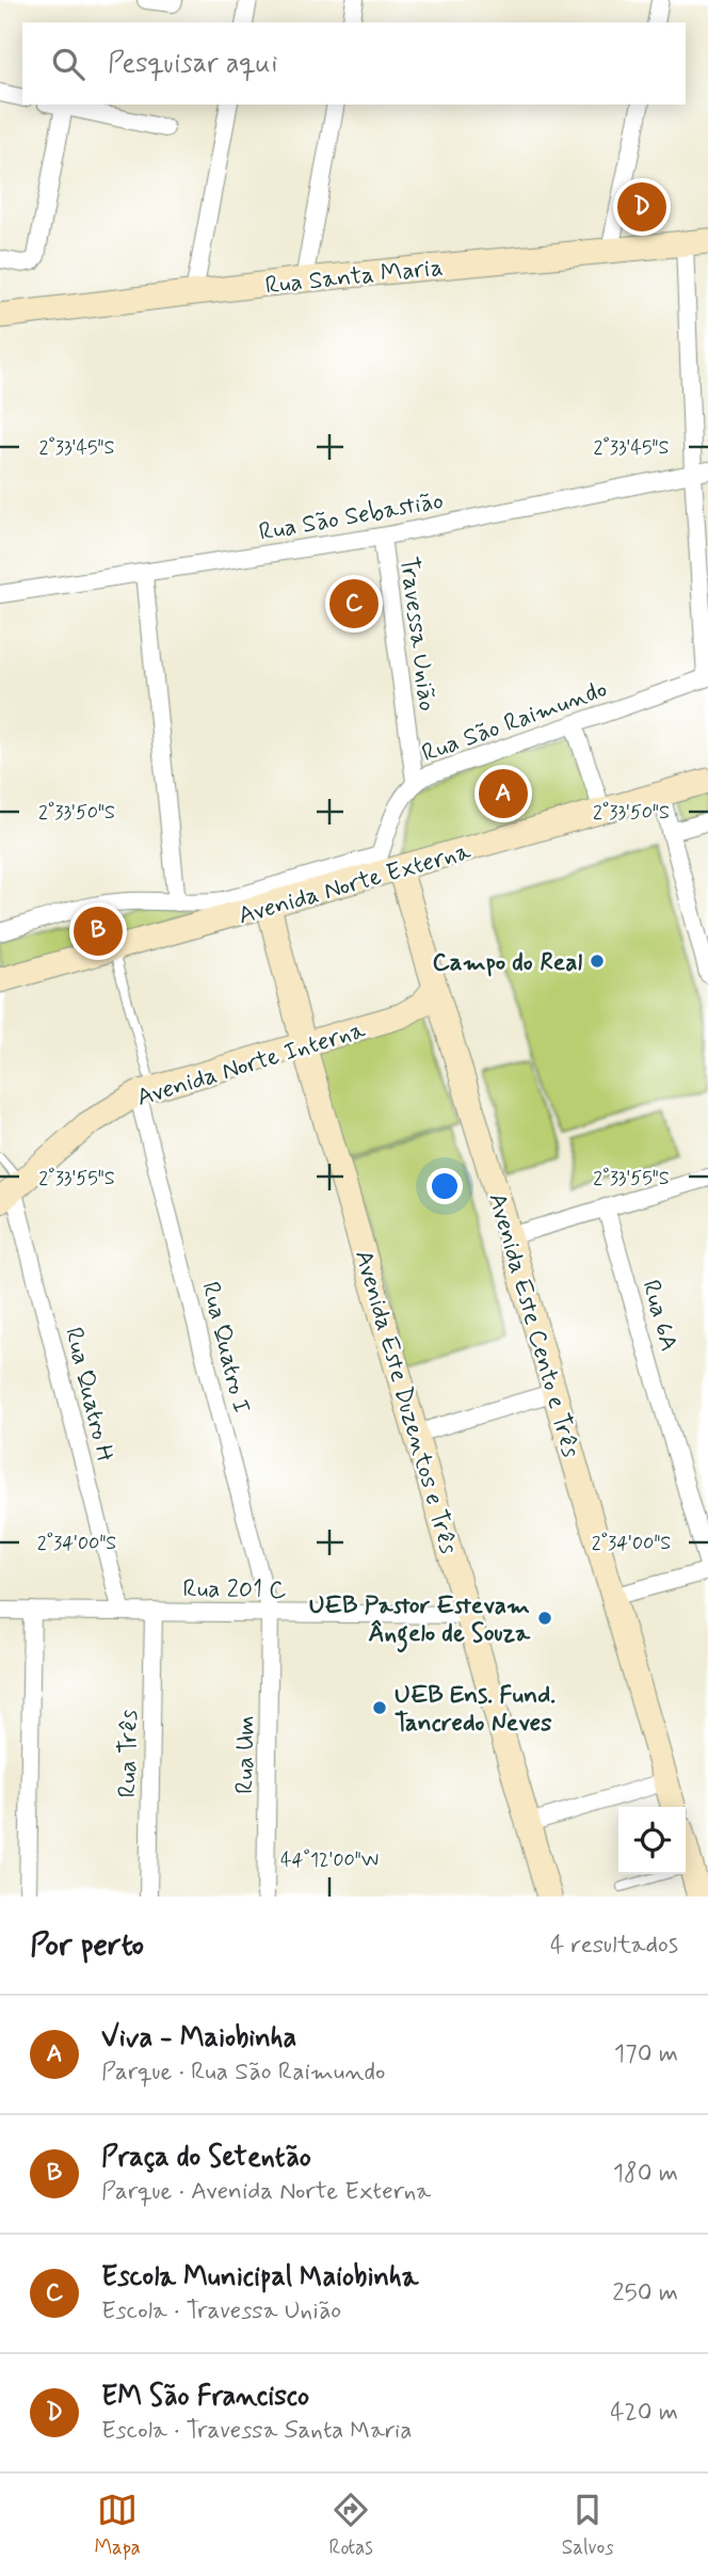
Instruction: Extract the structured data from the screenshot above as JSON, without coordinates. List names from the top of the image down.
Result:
{
  "streets": {
    "main road": [
      "Rua Santa Maria",
      "Avenida Norte Externa",
      "Avenida Norte Interna",
      "Avenida Este Cento e Três",
      "Avenida Este Duzentos e Três"
    ],
    "street": [
      "Rua São Sebastião",
      "Travessa União",
      "Rua São Raimundo",
      "Rua 6A",
      "Rua Quatro I",
      "Rua Quatro H",
      "Rua 201 C",
      "Rua Três",
      "Rua Um"
    ]
  },
  "crossings": [
    ["Rua São Sebastião", "Travessa União"],
    ["Travessa União", "Rua São Raimundo"],
    ["Rua São Raimundo", "Avenida Norte Externa"],
    ["Rua São Raimundo", "Avenida Este Cento e Três"],
    ["Avenida Norte Externa", "Avenida Este Cento e Três"],
    ["Avenida Norte Externa", "Avenida Este Duzentos e Três"],
    ["Avenida Norte Interna", "Avenida Este Cento e Três"],
    ["Avenida Norte Interna", "Rua Quatro I"],
    ["Avenida Norte Interna", "Rua Quatro H"],
    ["Avenida Norte Interna", "Avenida Este Duzentos e Três"],
    ["Rua Quatro I", "Rua 201 C"],
    ["Rua Quatro I", "Rua Um"],
    ["Rua Quatro H", "Rua 201 C"],
    ["Avenida Este Duzentos e Três", "Rua 201 C"],
    ["Rua 201 C", "Rua Três"],
    ["Rua 201 C", "Rua Um"]
  ],
  "places": ["Campo do Real", "UEB Pastor Estevam Ângelo de Souza", "UEB Ens. Fund. Tancredo Neves"],
  "page": {
    "search": "Pesquisar aqui",
    "pins": [
      "D",
      "C",
      "A",
      "B"
    ],
    "heading": ["Por perto", "4 resultados"],
    "list": [
      {
        "mark": "A",
        "name": "Viva - Maiobinha",
        "note": "Parque · Rua São Raimundo",
        "value": "170 m"
      },
      {
        "mark": "B",
        "name": "Praça do Setentão",
        "note": "Parque · Avenida Norte Externa",
        "value": "180 m"
      },
      {
        "mark": "C",
        "name": "Escola Municipal Maiobinha",
        "note": "Escola · Travessa União",
        "value": "250 m"
      },
      {
        "mark": "D",
        "name": "EM São Francisco",
        "note": "Escola · Travessa Santa Maria",
        "value": "420 m"
      }
    ],
    "nav": ["Mapa", "Rotas", "Salvos"]
  },
  "coordinates": [
    "2°33'45\"S",
    "2°33'50\"S",
    "2°33'55\"S",
    "2°34'00\"S",
    "44°12'00\"W"
  ]
}
